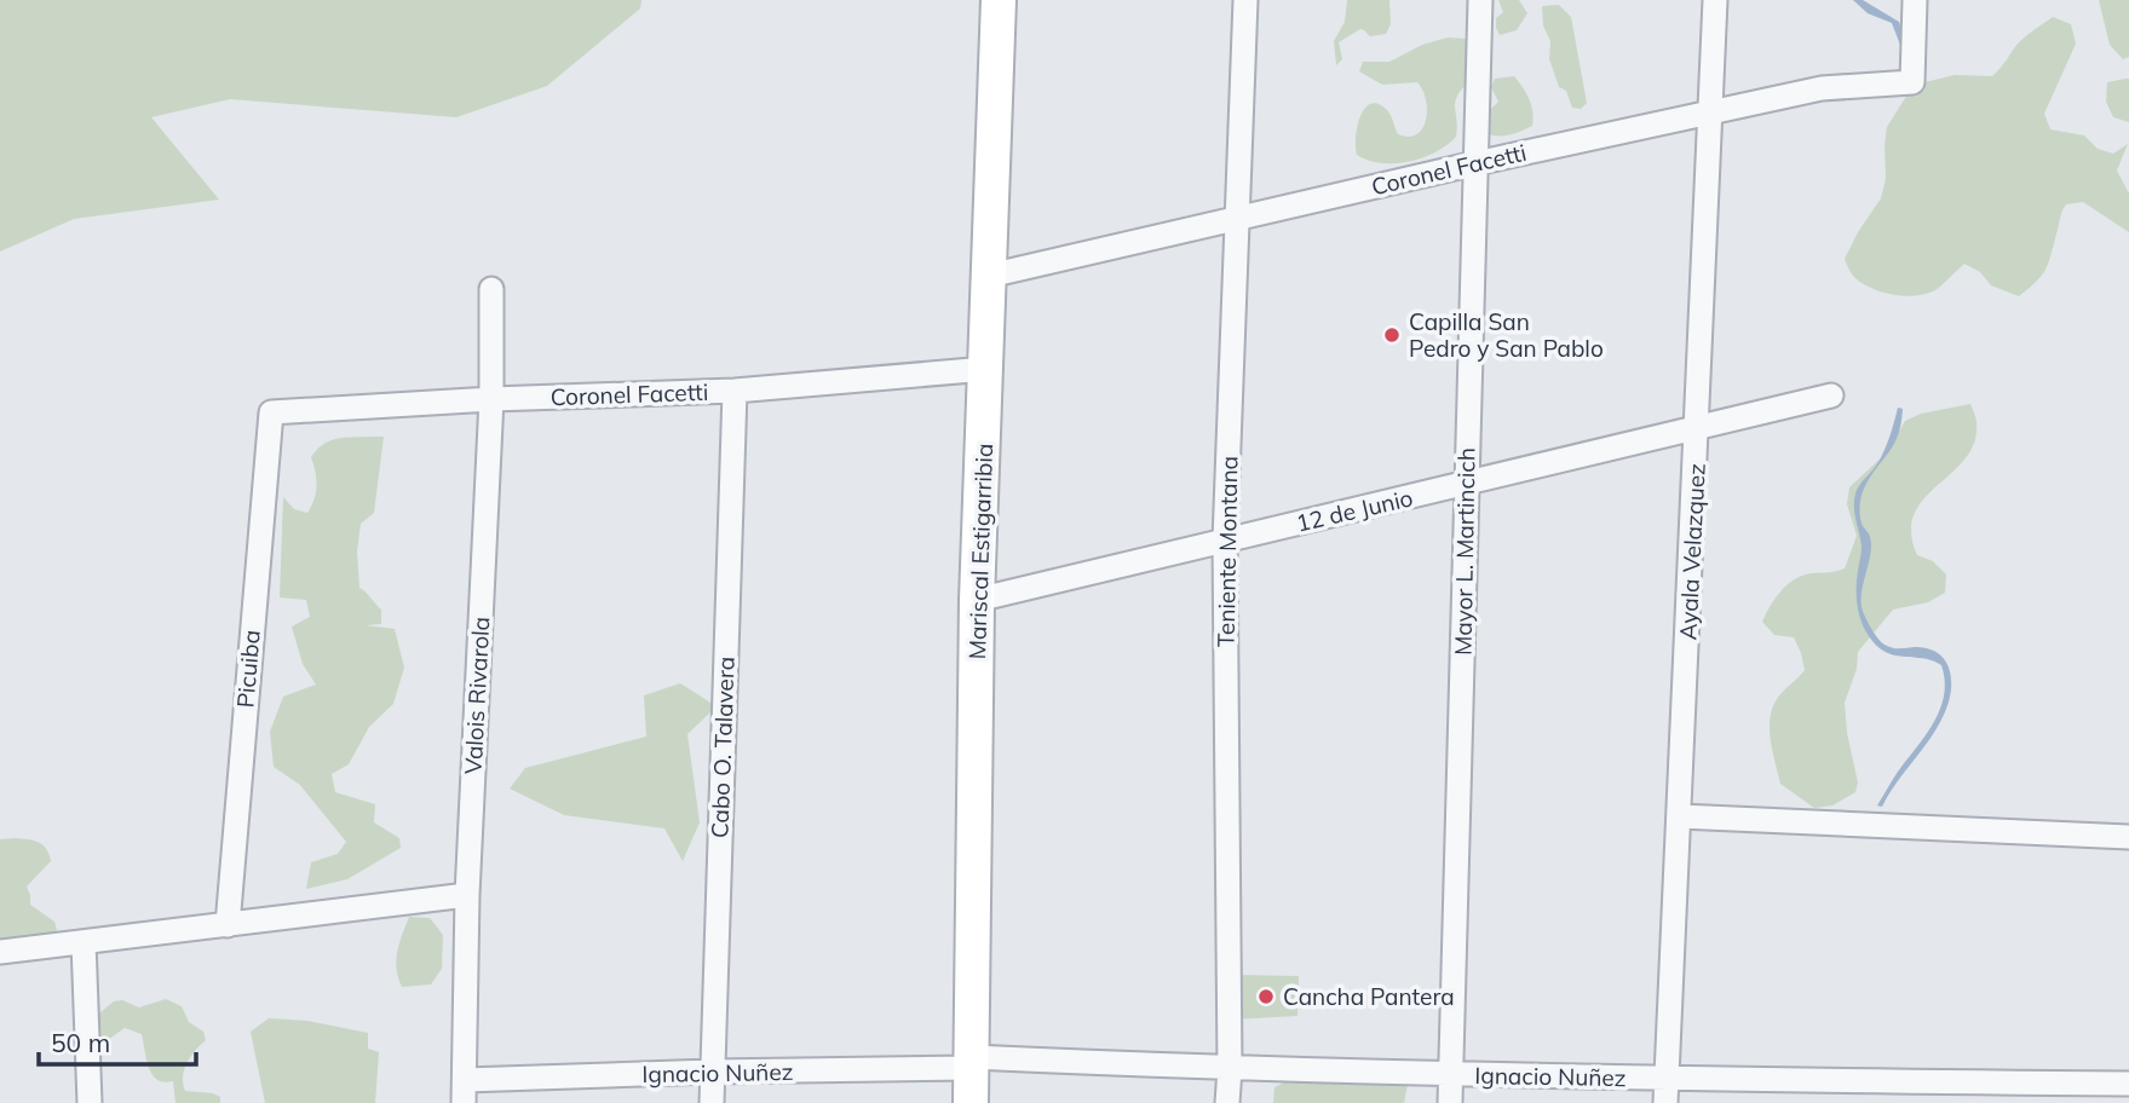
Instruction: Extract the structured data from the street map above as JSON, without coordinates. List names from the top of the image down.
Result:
{
  "streets": {
    "street": [
      "Coronel Facetti",
      "12 de Junio",
      "Mariscal Estigarribia",
      "Teniente Montana",
      "Mayor L. Martincich",
      "Ayala Velazquez",
      "Picuiba",
      "Valois Rivarola",
      "Cabo O. Talavera",
      "Ignacio Nuñez"
    ]
  },
  "crossings": [
    ["Coronel Facetti", "Mariscal Estigarribia"],
    ["Coronel Facetti", "Teniente Montana"],
    ["Coronel Facetti", "Mayor L. Martincich"],
    ["Coronel Facetti", "Ayala Velazquez"],
    ["Coronel Facetti", "Picuiba"],
    ["Coronel Facetti", "Valois Rivarola"],
    ["Coronel Facetti", "Cabo O. Talavera"],
    ["12 de Junio", "Mariscal Estigarribia"],
    ["12 de Junio", "Teniente Montana"],
    ["12 de Junio", "Mayor L. Martincich"],
    ["12 de Junio", "Ayala Velazquez"],
    ["Mariscal Estigarribia", "Ignacio Nuñez"],
    ["Teniente Montana", "Ignacio Nuñez"],
    ["Mayor L. Martincich", "Ignacio Nuñez"],
    ["Ayala Velazquez", "Ignacio Nuñez"],
    ["Valois Rivarola", "Ignacio Nuñez"],
    ["Cabo O. Talavera", "Ignacio Nuñez"]
  ],
  "places": ["Capilla San Pedro y San Pablo", "Cancha Pantera"],
  "scale_bar": "50 m"
}
